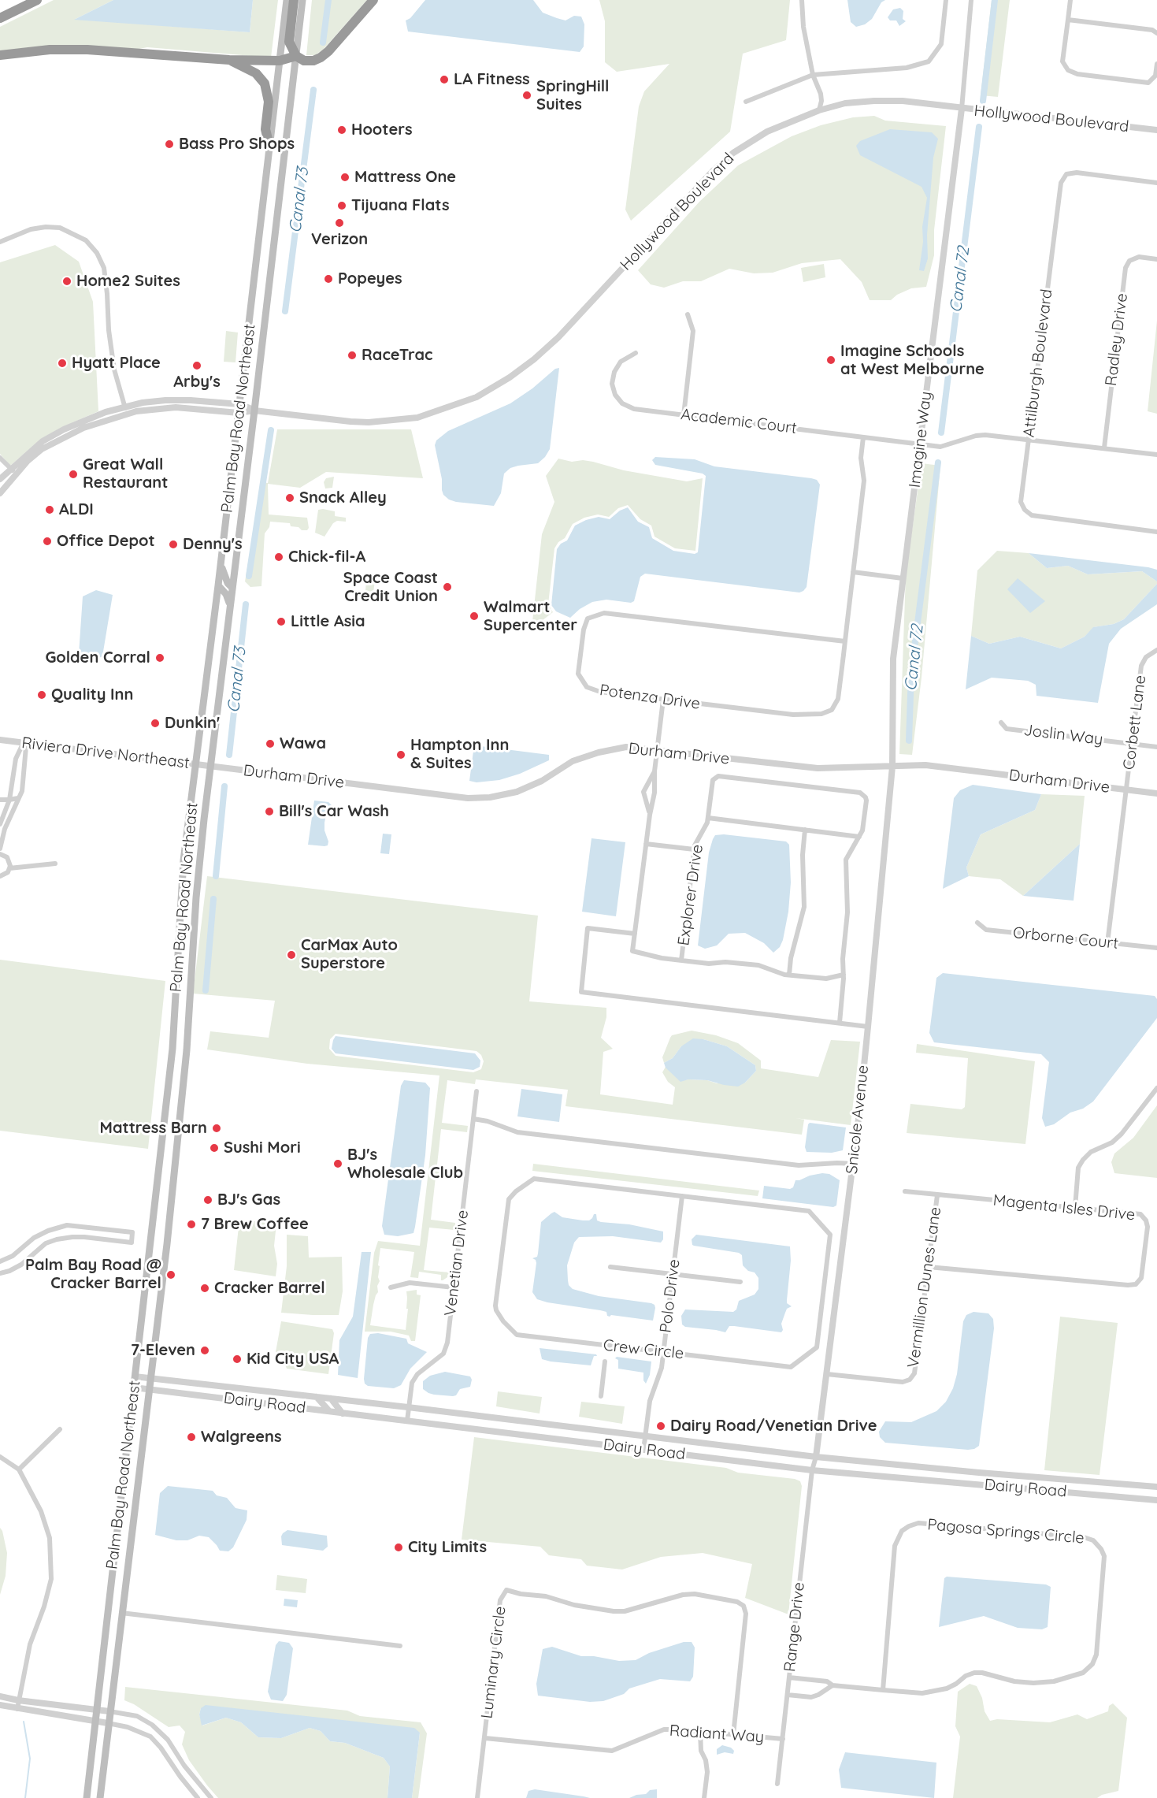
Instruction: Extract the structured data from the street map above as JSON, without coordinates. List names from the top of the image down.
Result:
{
  "streets": {
    "main road": ["Palm Bay Road Northeast"],
    "street": [
      "Hollywood Boulevard",
      "Radley Drive",
      "Attilburgh Boulevard",
      "Academic Court",
      "Imagine Way",
      "Potenza Drive",
      "Corbett Lane",
      "Joslin Way",
      "Riviera Drive Northeast",
      "Durham Drive",
      "Explorer Drive",
      "Orborne Court",
      "Snicole Avenue",
      "Magenta Isles Drive",
      "Venetian Drive",
      "Vermillion Dunes Lane",
      "Polo Drive",
      "Crew Circle",
      "Dairy Road",
      "Pagosa Springs Circle",
      "Range Drive",
      "Luminary Circle",
      "Radiant Way"
    ]
  },
  "crossings": [
    ["Hollywood Boulevard", "Palm Bay Road Northeast"],
    ["Hollywood Boulevard", "Imagine Way"],
    ["Radley Drive", "Academic Court"],
    ["Attilburgh Boulevard", "Academic Court"],
    ["Palm Bay Road Northeast", "Riviera Drive Northeast"],
    ["Palm Bay Road Northeast", "Durham Drive"],
    ["Palm Bay Road Northeast", "Dairy Road"],
    ["Academic Court", "Imagine Way"],
    ["Academic Court", "Potenza Drive"],
    ["Imagine Way", "Durham Drive"],
    ["Imagine Way", "Snicole Avenue"],
    ["Corbett Lane", "Joslin Way"],
    ["Corbett Lane", "Durham Drive"],
    ["Corbett Lane", "Orborne Court"],
    ["Riviera Drive Northeast", "Durham Drive"],
    ["Durham Drive", "Snicole Avenue"],
    ["Snicole Avenue", "Vermillion Dunes Lane"],
    ["Snicole Avenue", "Dairy Road"],
    ["Snicole Avenue", "Range Drive"],
    ["Magenta Isles Drive", "Vermillion Dunes Lane"],
    ["Venetian Drive", "Dairy Road"],
    ["Polo Drive", "Crew Circle"],
    ["Polo Drive", "Dairy Road"],
    ["Dairy Road", "Range Drive"],
    ["Pagosa Springs Circle", "Range Drive"],
    ["Range Drive", "Radiant Way"],
    ["Luminary Circle", "Radiant Way"]
  ],
  "water": ["Canal 73", "Canal 72"],
  "places": [
    "LA Fitness",
    "SpringHill Suites",
    "Hooters",
    "Bass Pro Shops",
    "Mattress One",
    "Tijuana Flats",
    "Verizon",
    "Popeyes",
    "Home2 Suites",
    "RaceTrac",
    "Imagine Schools at West Melbourne",
    "Hyatt Place",
    "Arby's",
    "Great Wall Restaurant",
    "Snack Alley",
    "ALDI",
    "Office Depot",
    "Denny's",
    "Chick-fil-A",
    "Space Coast Credit Union",
    "Walmart Supercenter",
    "Little Asia",
    "Golden Corral",
    "Quality Inn",
    "Dunkin'",
    "Wawa",
    "Hampton Inn & Suites",
    "Bill's Car Wash",
    "CarMax Auto Superstore",
    "Mattress Barn",
    "Sushi Mori",
    "BJ's Wholesale Club",
    "BJ's Gas",
    "7 Brew Coffee",
    "Palm Bay Road @ Cracker Barrel",
    "Cracker Barrel",
    "7-Eleven",
    "Kid City USA",
    "Dairy Road/Venetian Drive",
    "Walgreens",
    "City Limits"
  ]
}
